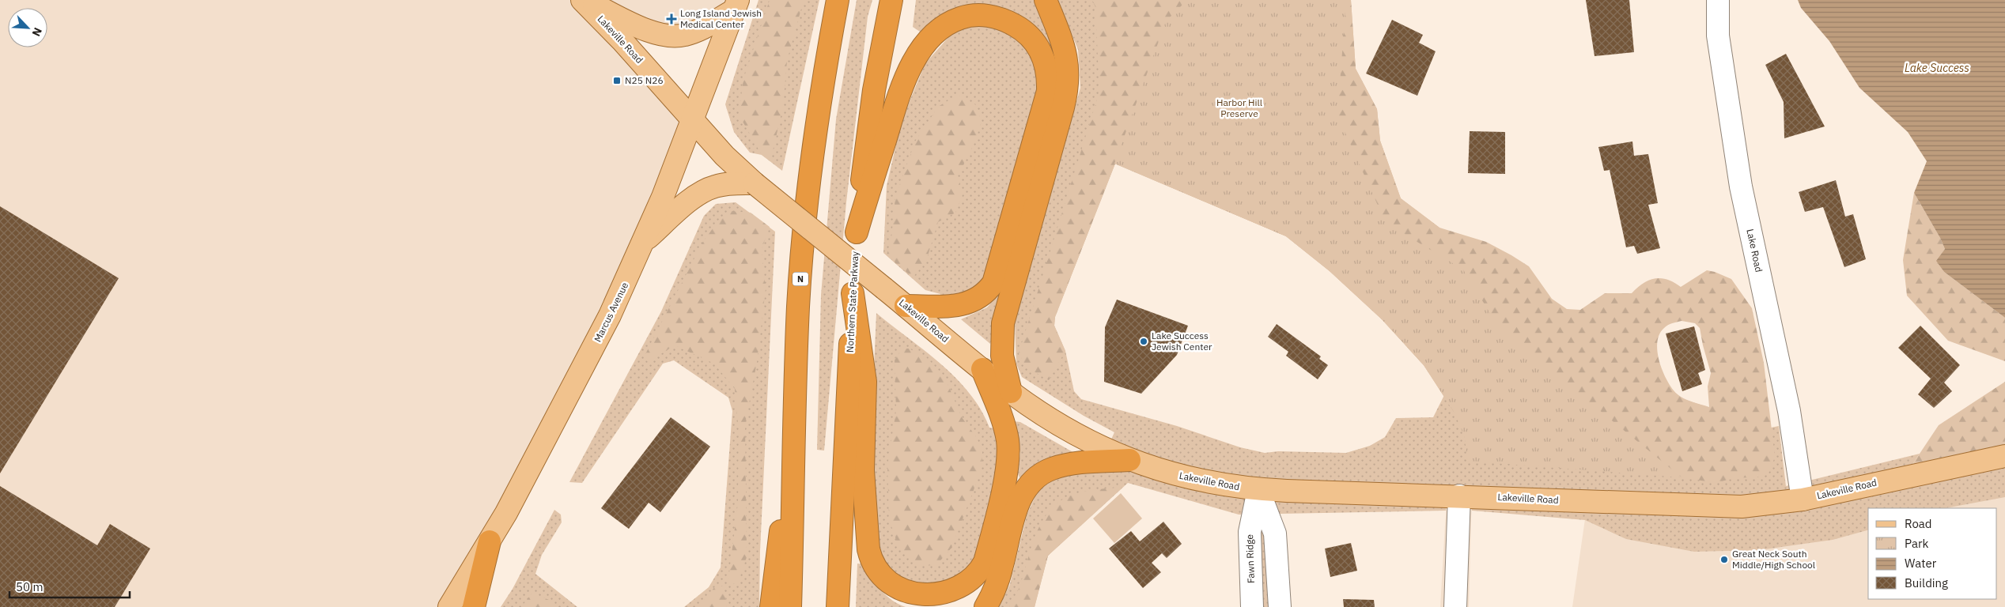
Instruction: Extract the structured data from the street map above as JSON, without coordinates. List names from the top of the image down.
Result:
{
  "streets": {
    "highway": ["N", "Northern State Parkway"],
    "main road": ["Lakeville Road", "Marcus Avenue"],
    "street": ["Lake Road", "Fawn Ridge"]
  },
  "crossings": [
    ["Lakeville Road", "Lake Road"],
    ["Lakeville Road", "Marcus Avenue"],
    ["Lakeville Road", "Fawn Ridge"]
  ],
  "water": ["Lake Success"],
  "parks": ["Harbor Hill Preserve"],
  "places": {
    "health": ["Long Island Jewish Medical Center"],
    "transit": ["N25 N26"],
    "other": ["Lake Success Jewish Center", "Great Neck South Middle/High School"]
  },
  "legend": [
    "Road",
    "Park",
    "Water",
    "Building"
  ],
  "scale_bar": "50 m",
  "north": "bottom right"
}
